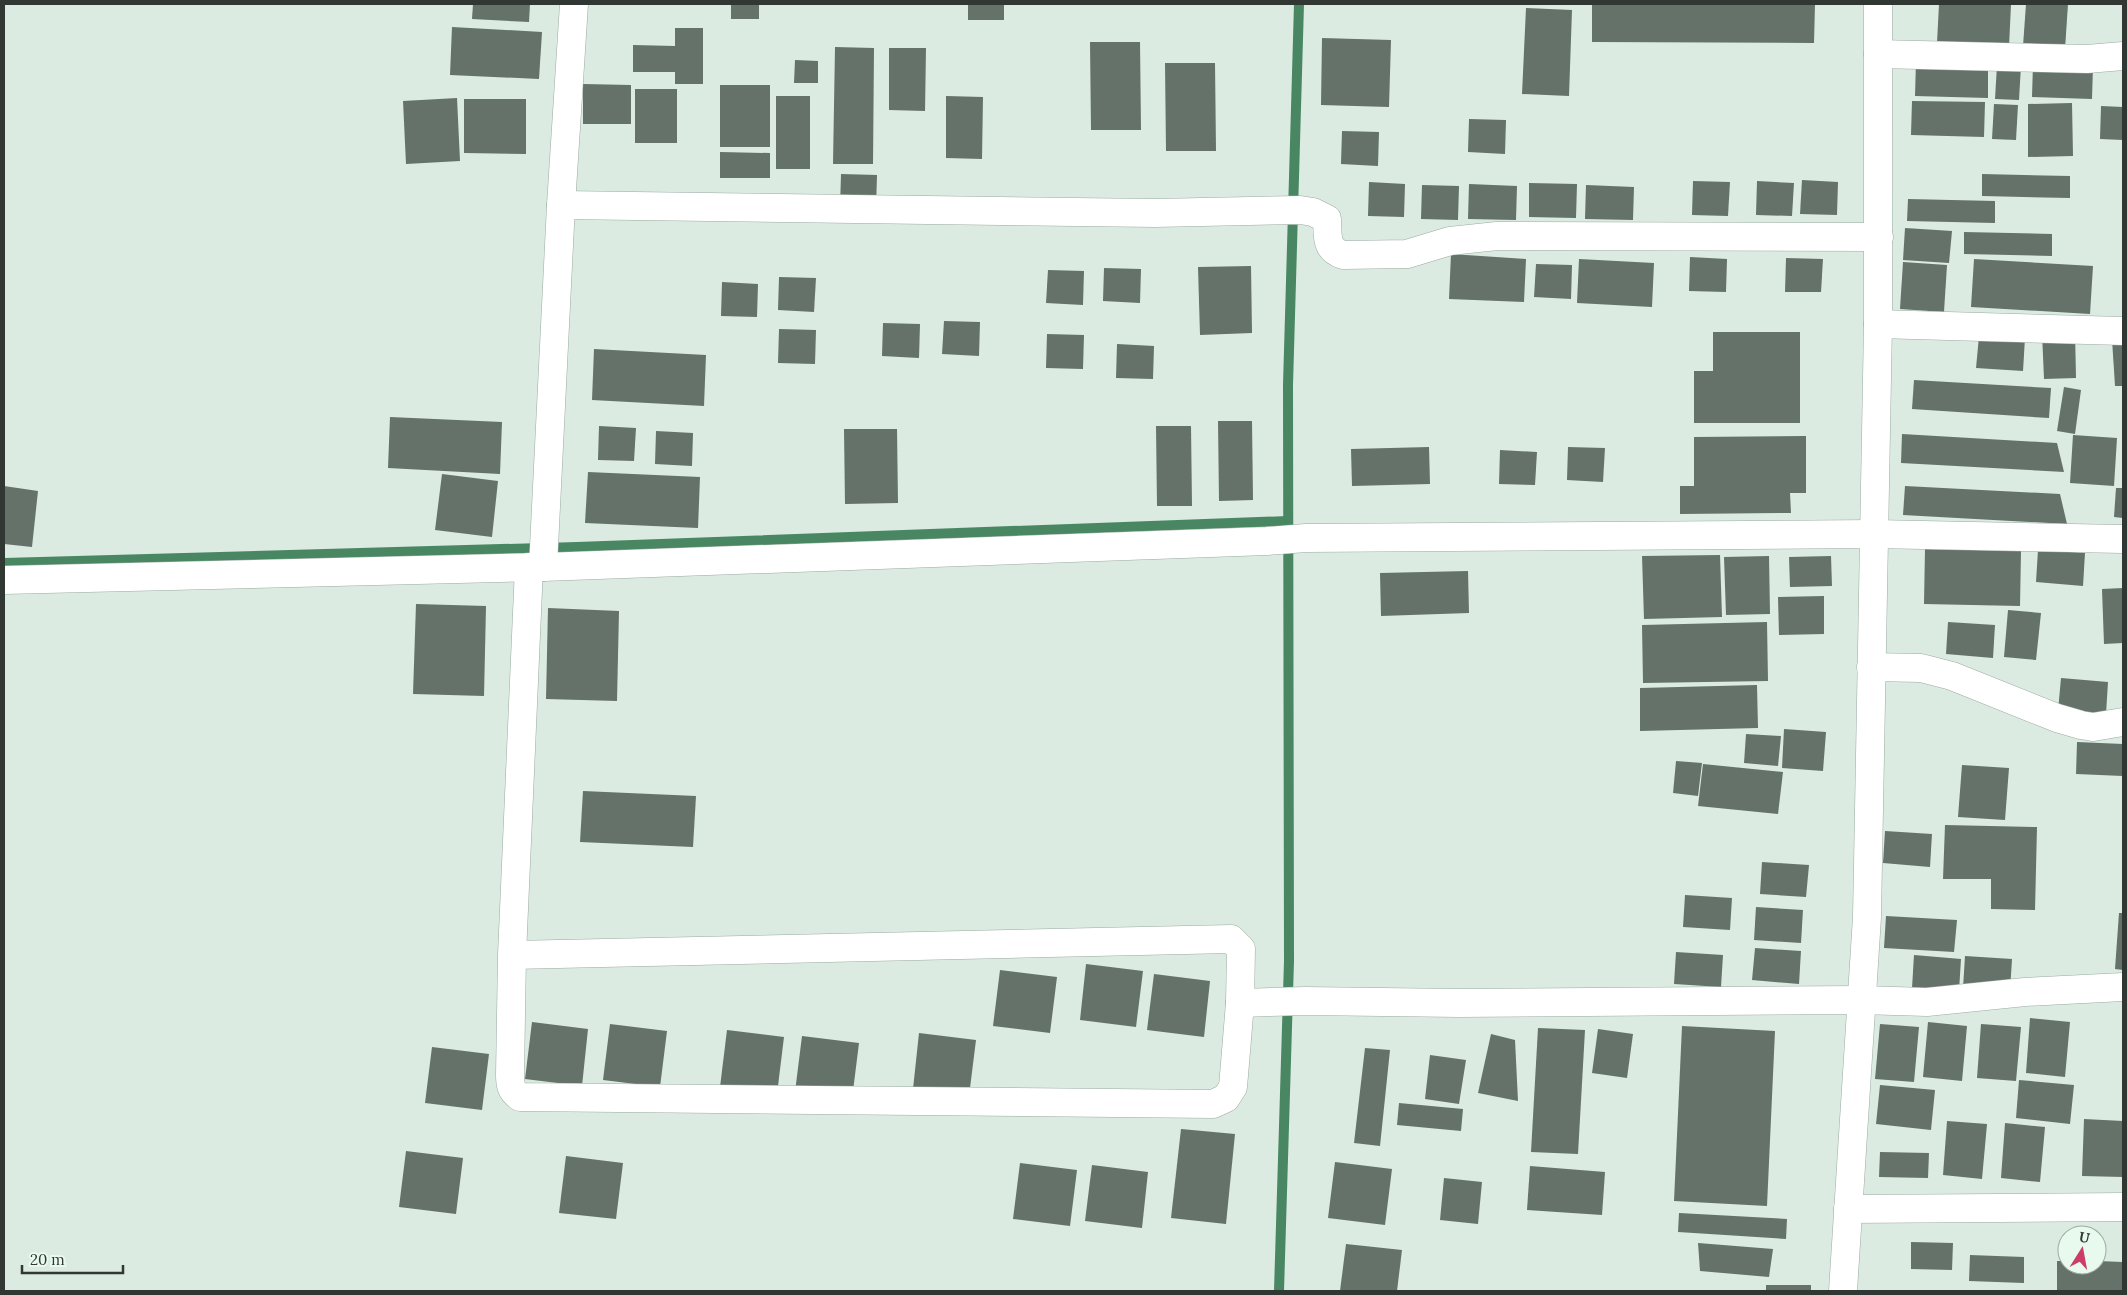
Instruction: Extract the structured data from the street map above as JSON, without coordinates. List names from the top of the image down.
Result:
{
  "scale_bar": "20 m",
  "north": "top"
}
